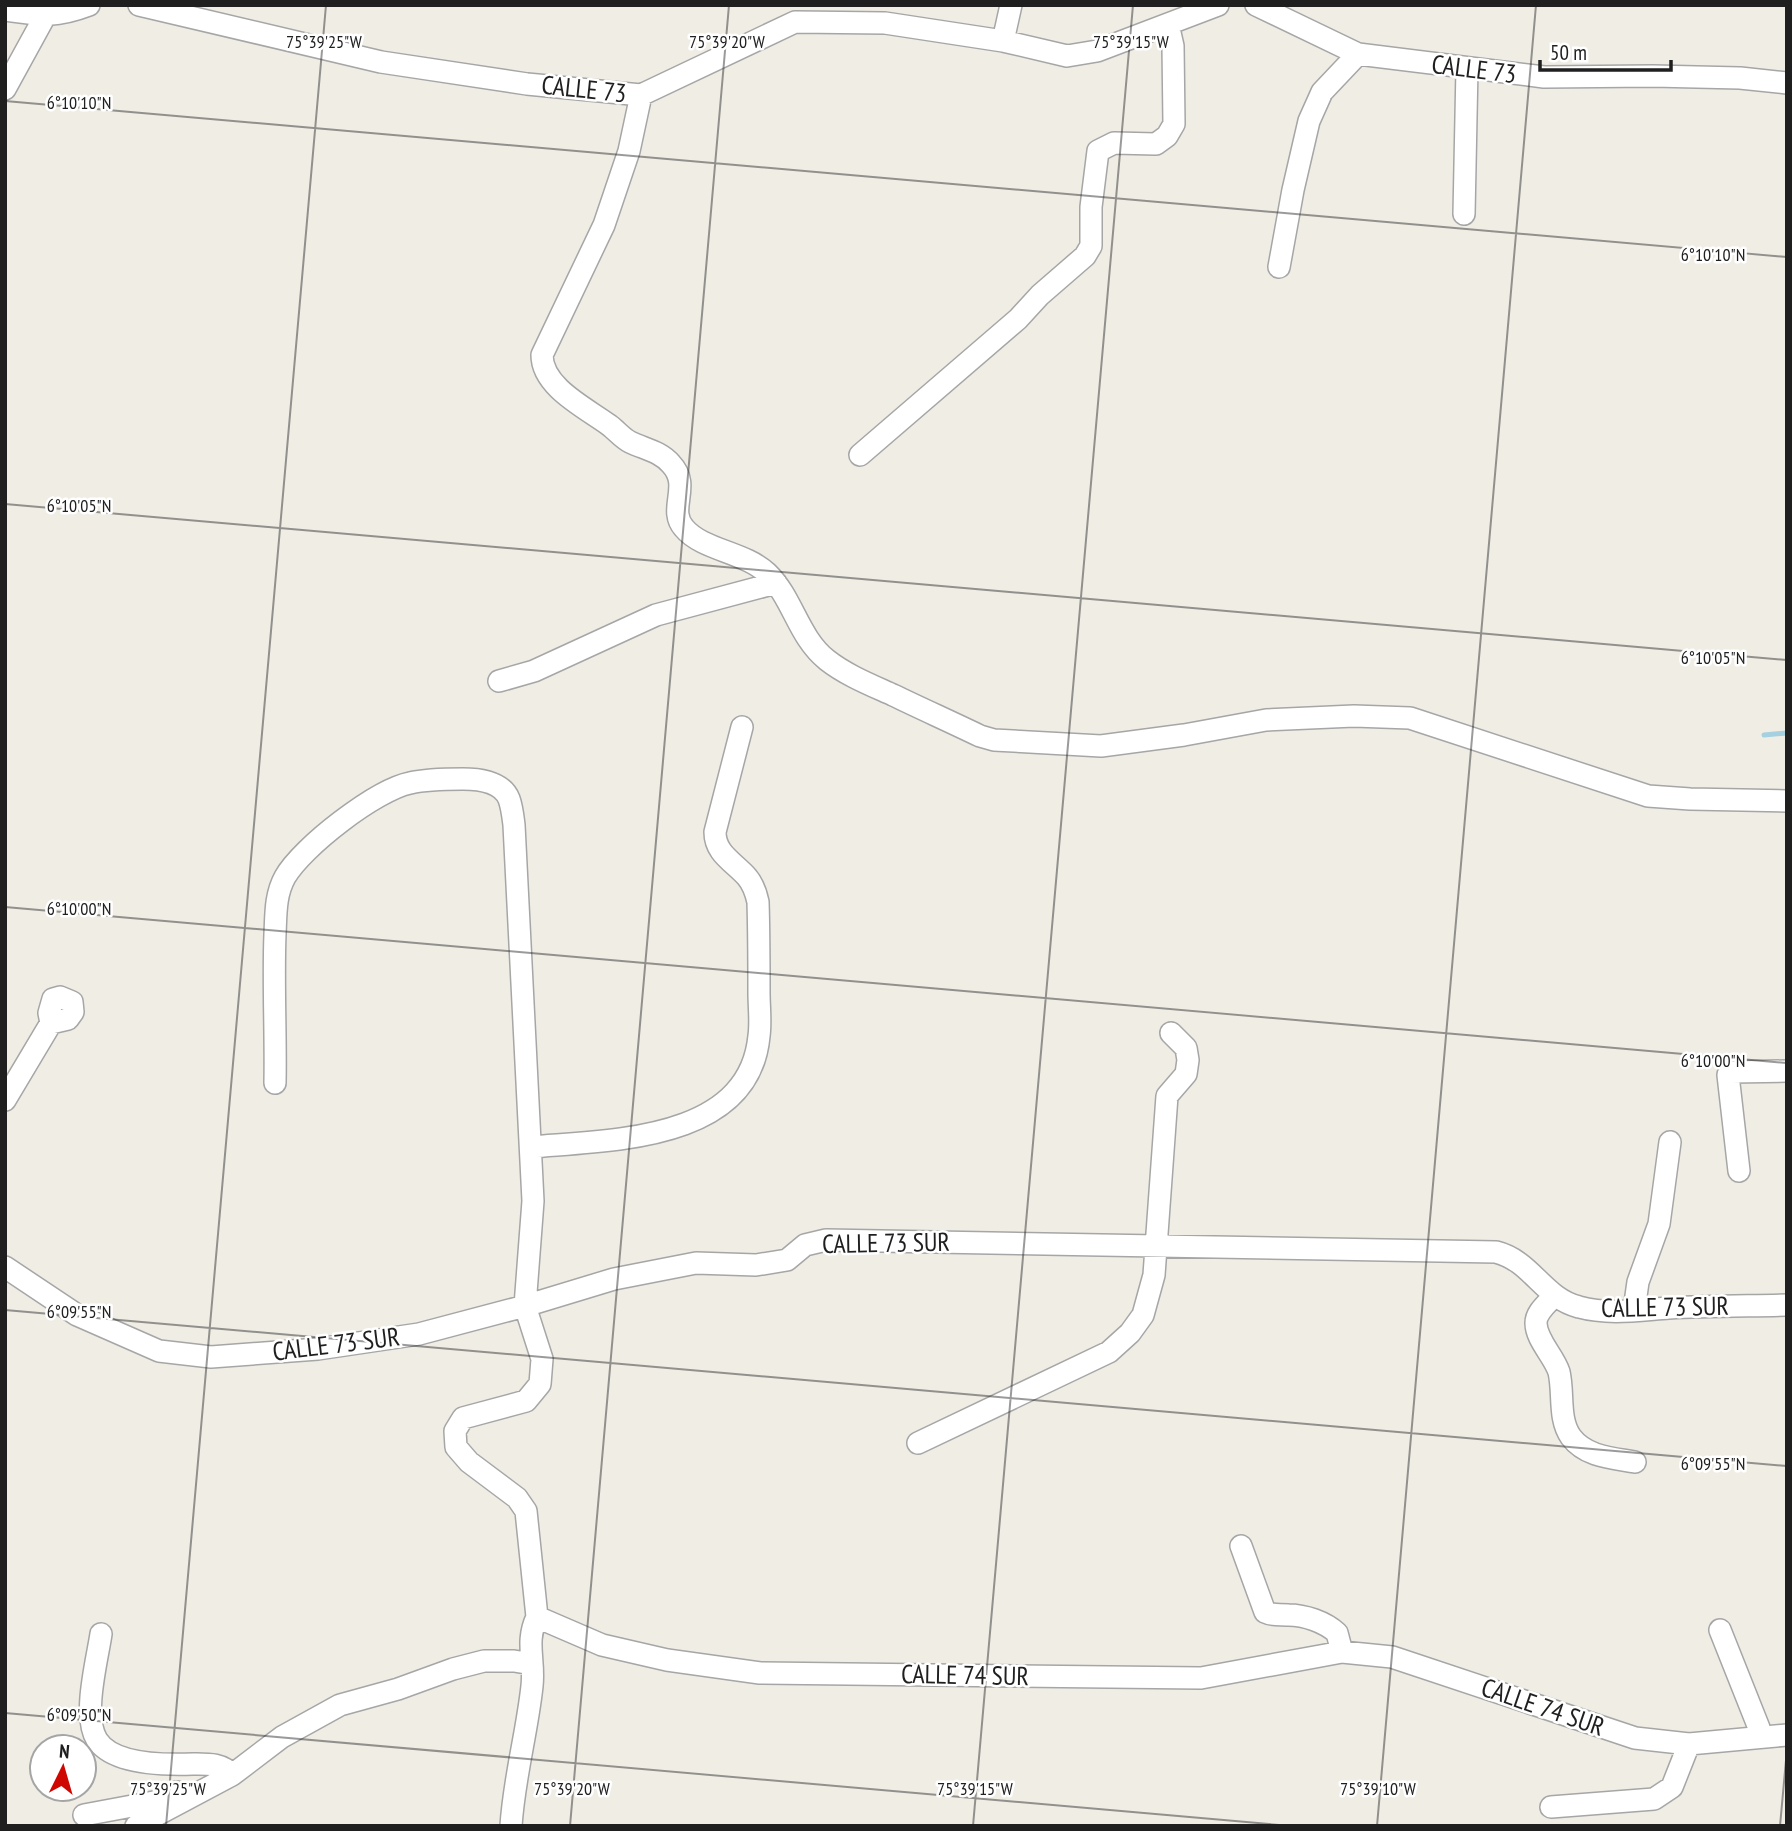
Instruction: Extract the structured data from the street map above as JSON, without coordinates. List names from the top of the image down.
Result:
{
  "streets": {
    "street": ["CALLE 73", "CALLE 73 SUR", "CALLE 74 SUR"]
  },
  "scale_bar": "50 m",
  "north": "top",
  "coordinates": [
    "75°39'25\"W",
    "75°39'20\"W",
    "75°39'15\"W",
    "6°10'10\"N",
    "6°10'05\"N",
    "6°10'00\"N",
    "6°09'55\"N",
    "6°09'50\"N",
    "75°39'10\"W"
  ]
}
